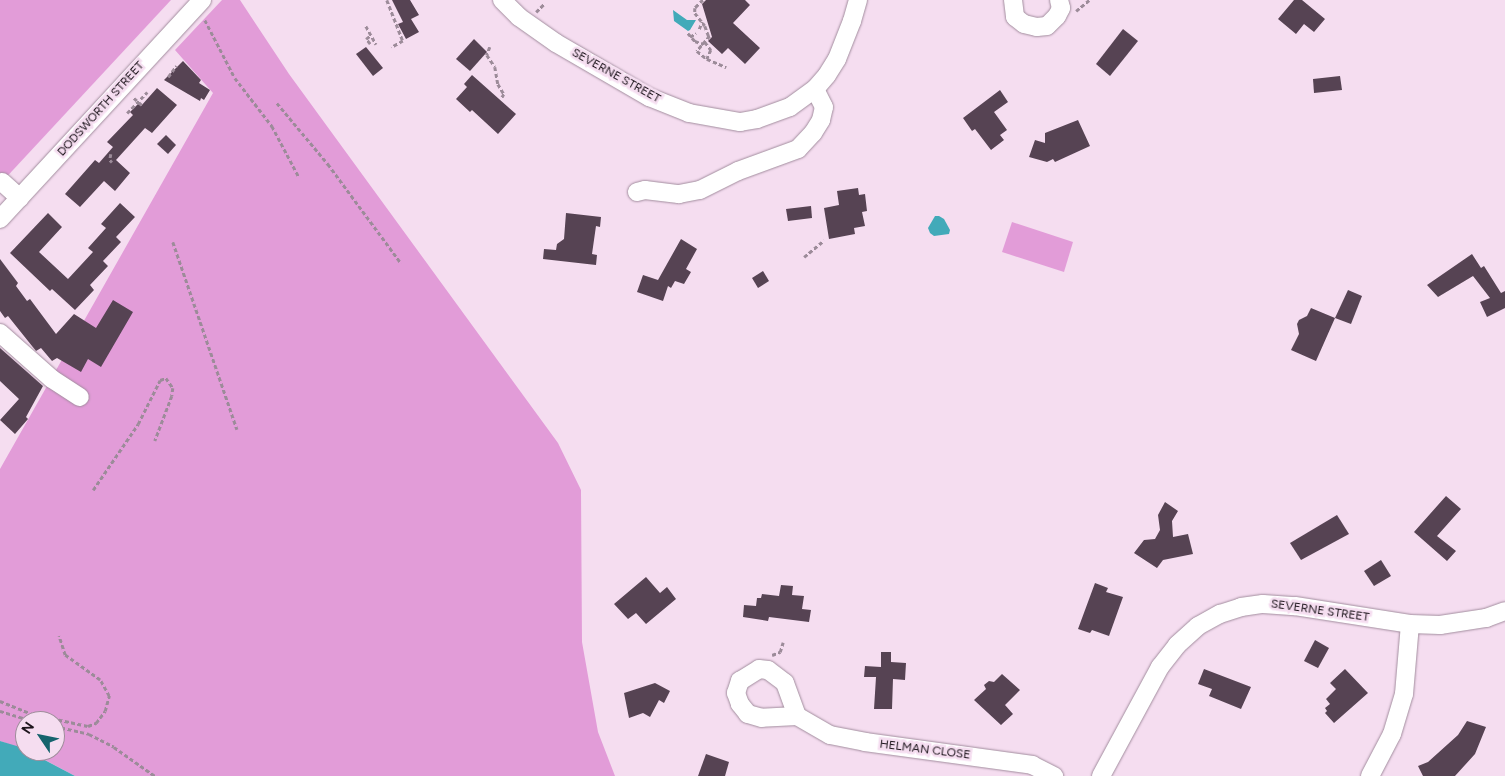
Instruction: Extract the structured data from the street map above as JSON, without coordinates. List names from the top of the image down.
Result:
{
  "streets": {
    "street": ["SEVERNE STREET", "DODSWORTH STREET", "HELMAN CLOSE"]
  },
  "north": "top left"
}
